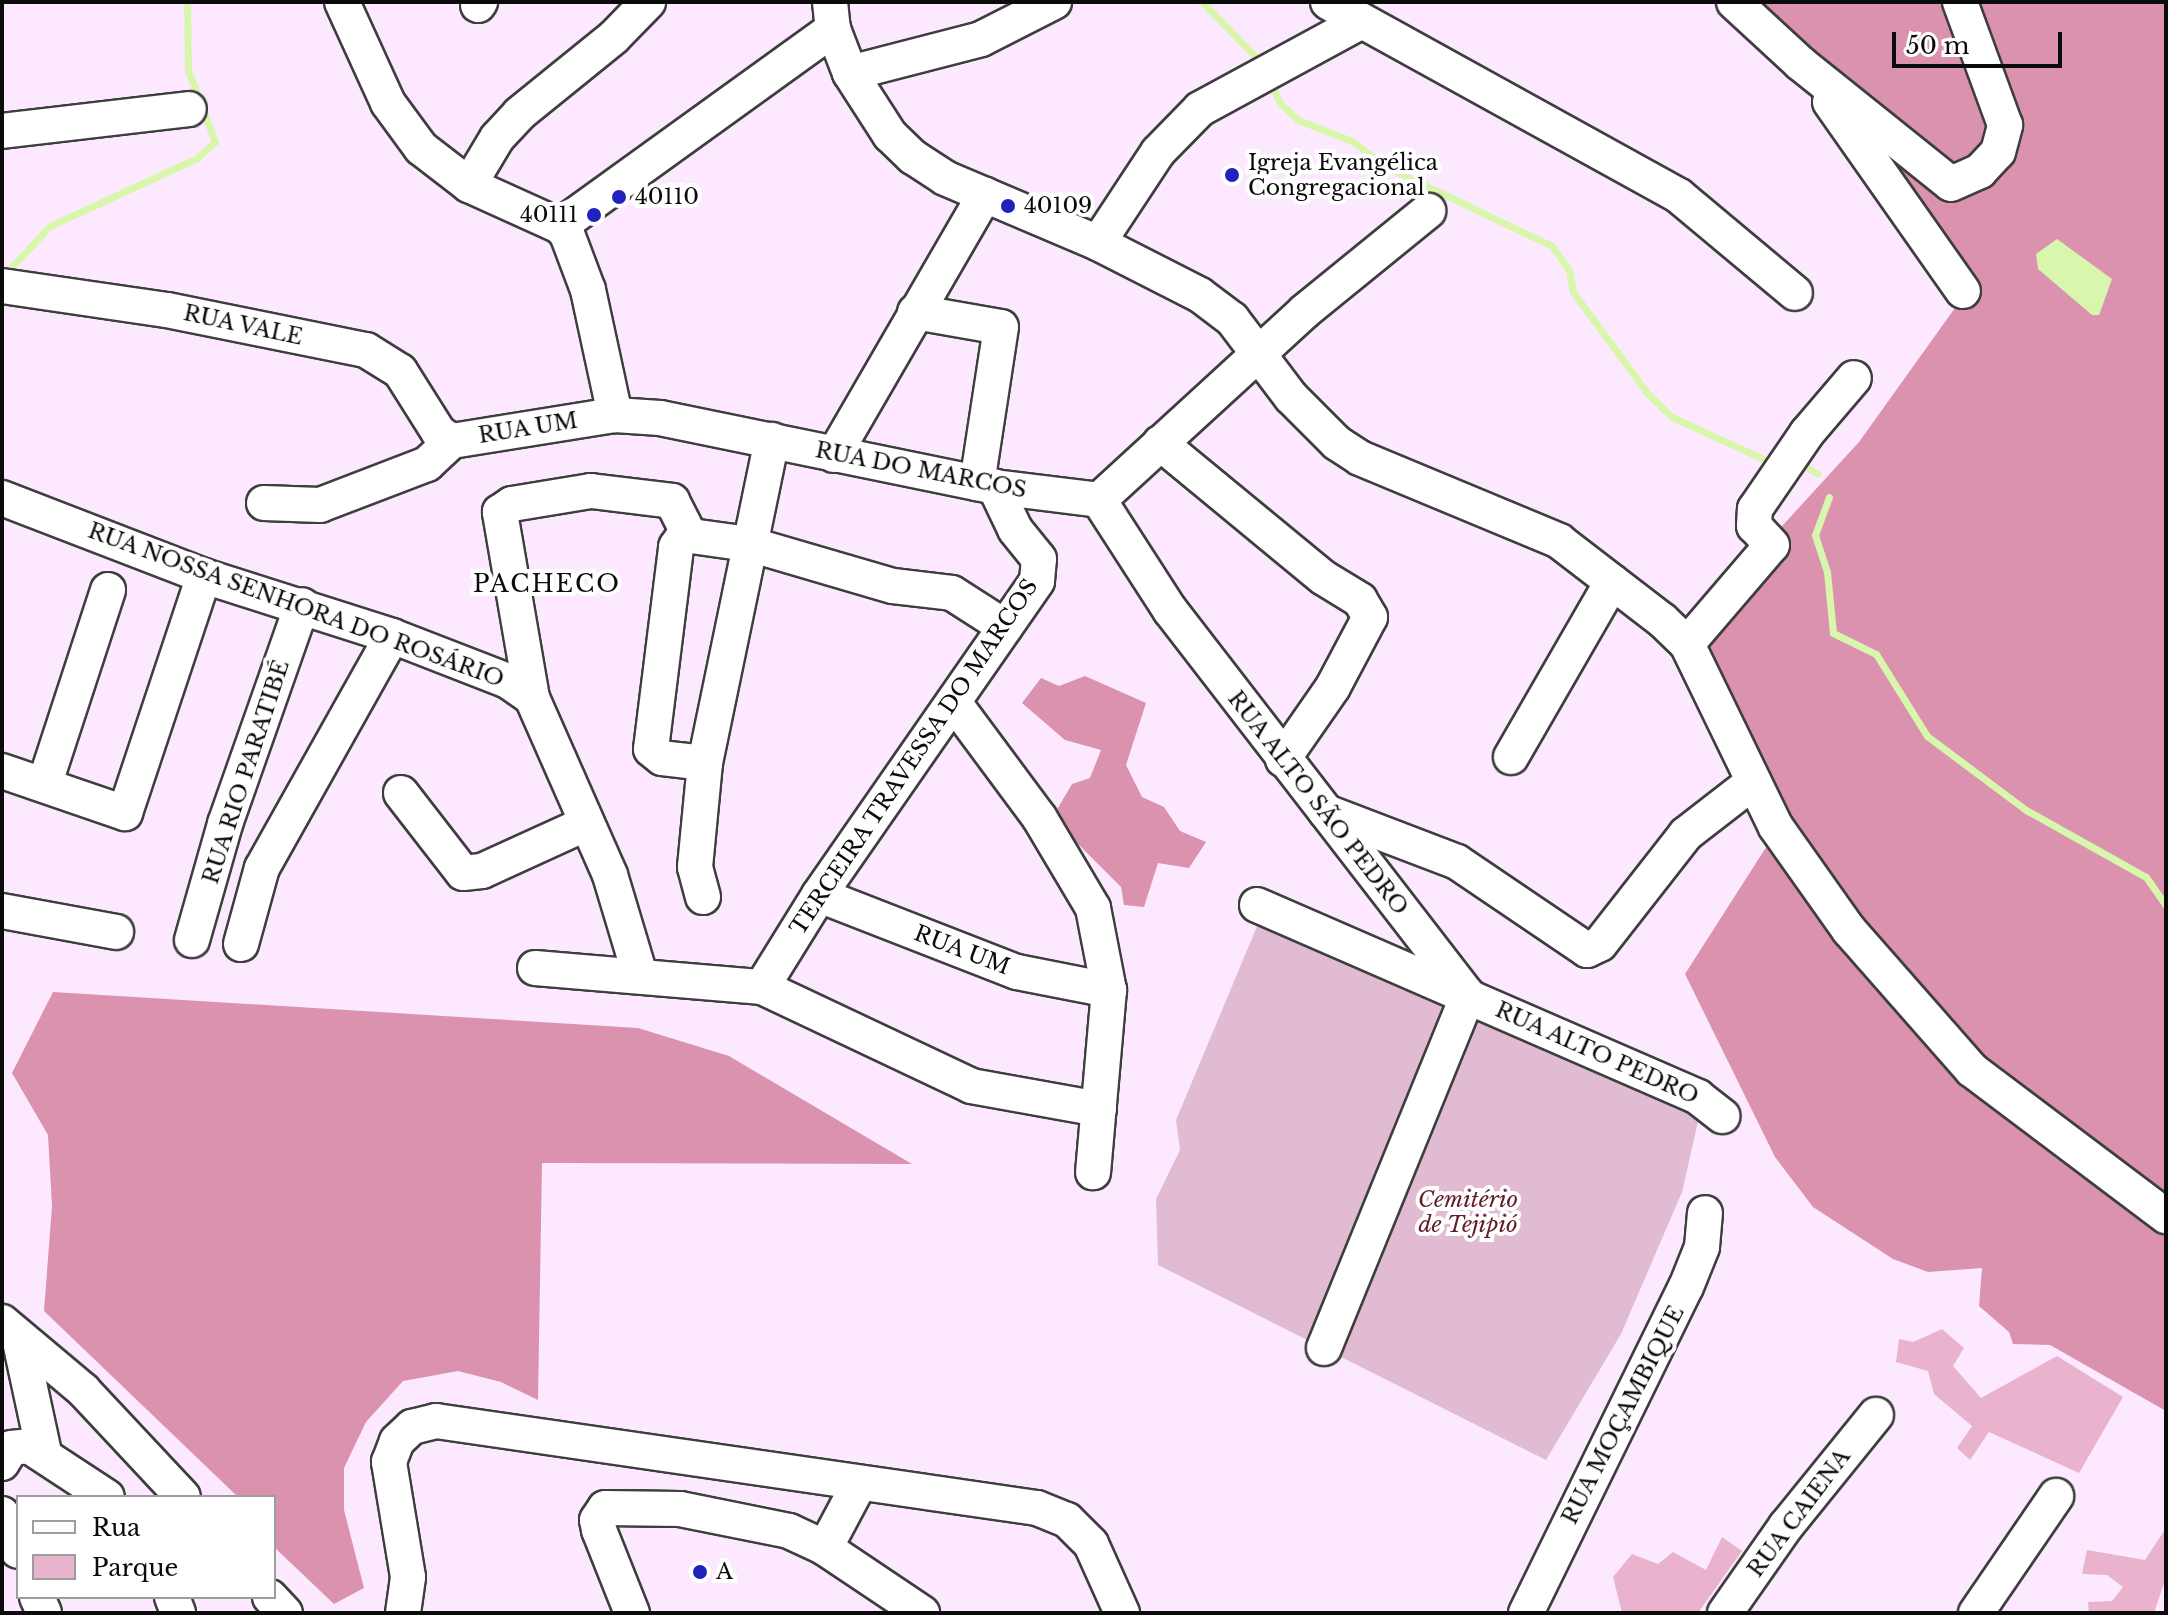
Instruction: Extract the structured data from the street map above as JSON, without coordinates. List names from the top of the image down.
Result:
{
  "streets": {
    "street": [
      "RUA VALE",
      "RUA UM",
      "RUA DO MARCOS",
      "RUA NOSSA SENHORA DO ROSÁRIO",
      "TERCEIRA TRAVESSA DO MARCOS",
      "RUA RIO PARATIBÉ",
      "RUA ALTO SÃO PEDRO",
      "RUA ALTO PEDRO",
      "RUA MOÇAMBIQUE",
      "RUA CAIENA"
    ]
  },
  "crossings": [
    ["RUA VALE", "RUA UM"],
    ["RUA UM", "RUA DO MARCOS"],
    ["RUA UM", "TERCEIRA TRAVESSA DO MARCOS"],
    ["RUA DO MARCOS", "TERCEIRA TRAVESSA DO MARCOS"],
    ["RUA DO MARCOS", "RUA ALTO SÃO PEDRO"],
    ["RUA NOSSA SENHORA DO ROSÁRIO", "RUA RIO PARATIBÉ"],
    ["RUA ALTO SÃO PEDRO", "RUA ALTO PEDRO"]
  ],
  "districts": ["PACHECO"],
  "parks": ["Cemitério de Tejipió"],
  "places": [
    "Igreja Evangélica Congregacional",
    "40110",
    "40109",
    "40111",
    "A"
  ],
  "legend": ["Rua", "Parque"],
  "scale_bar": "50 m"
}
